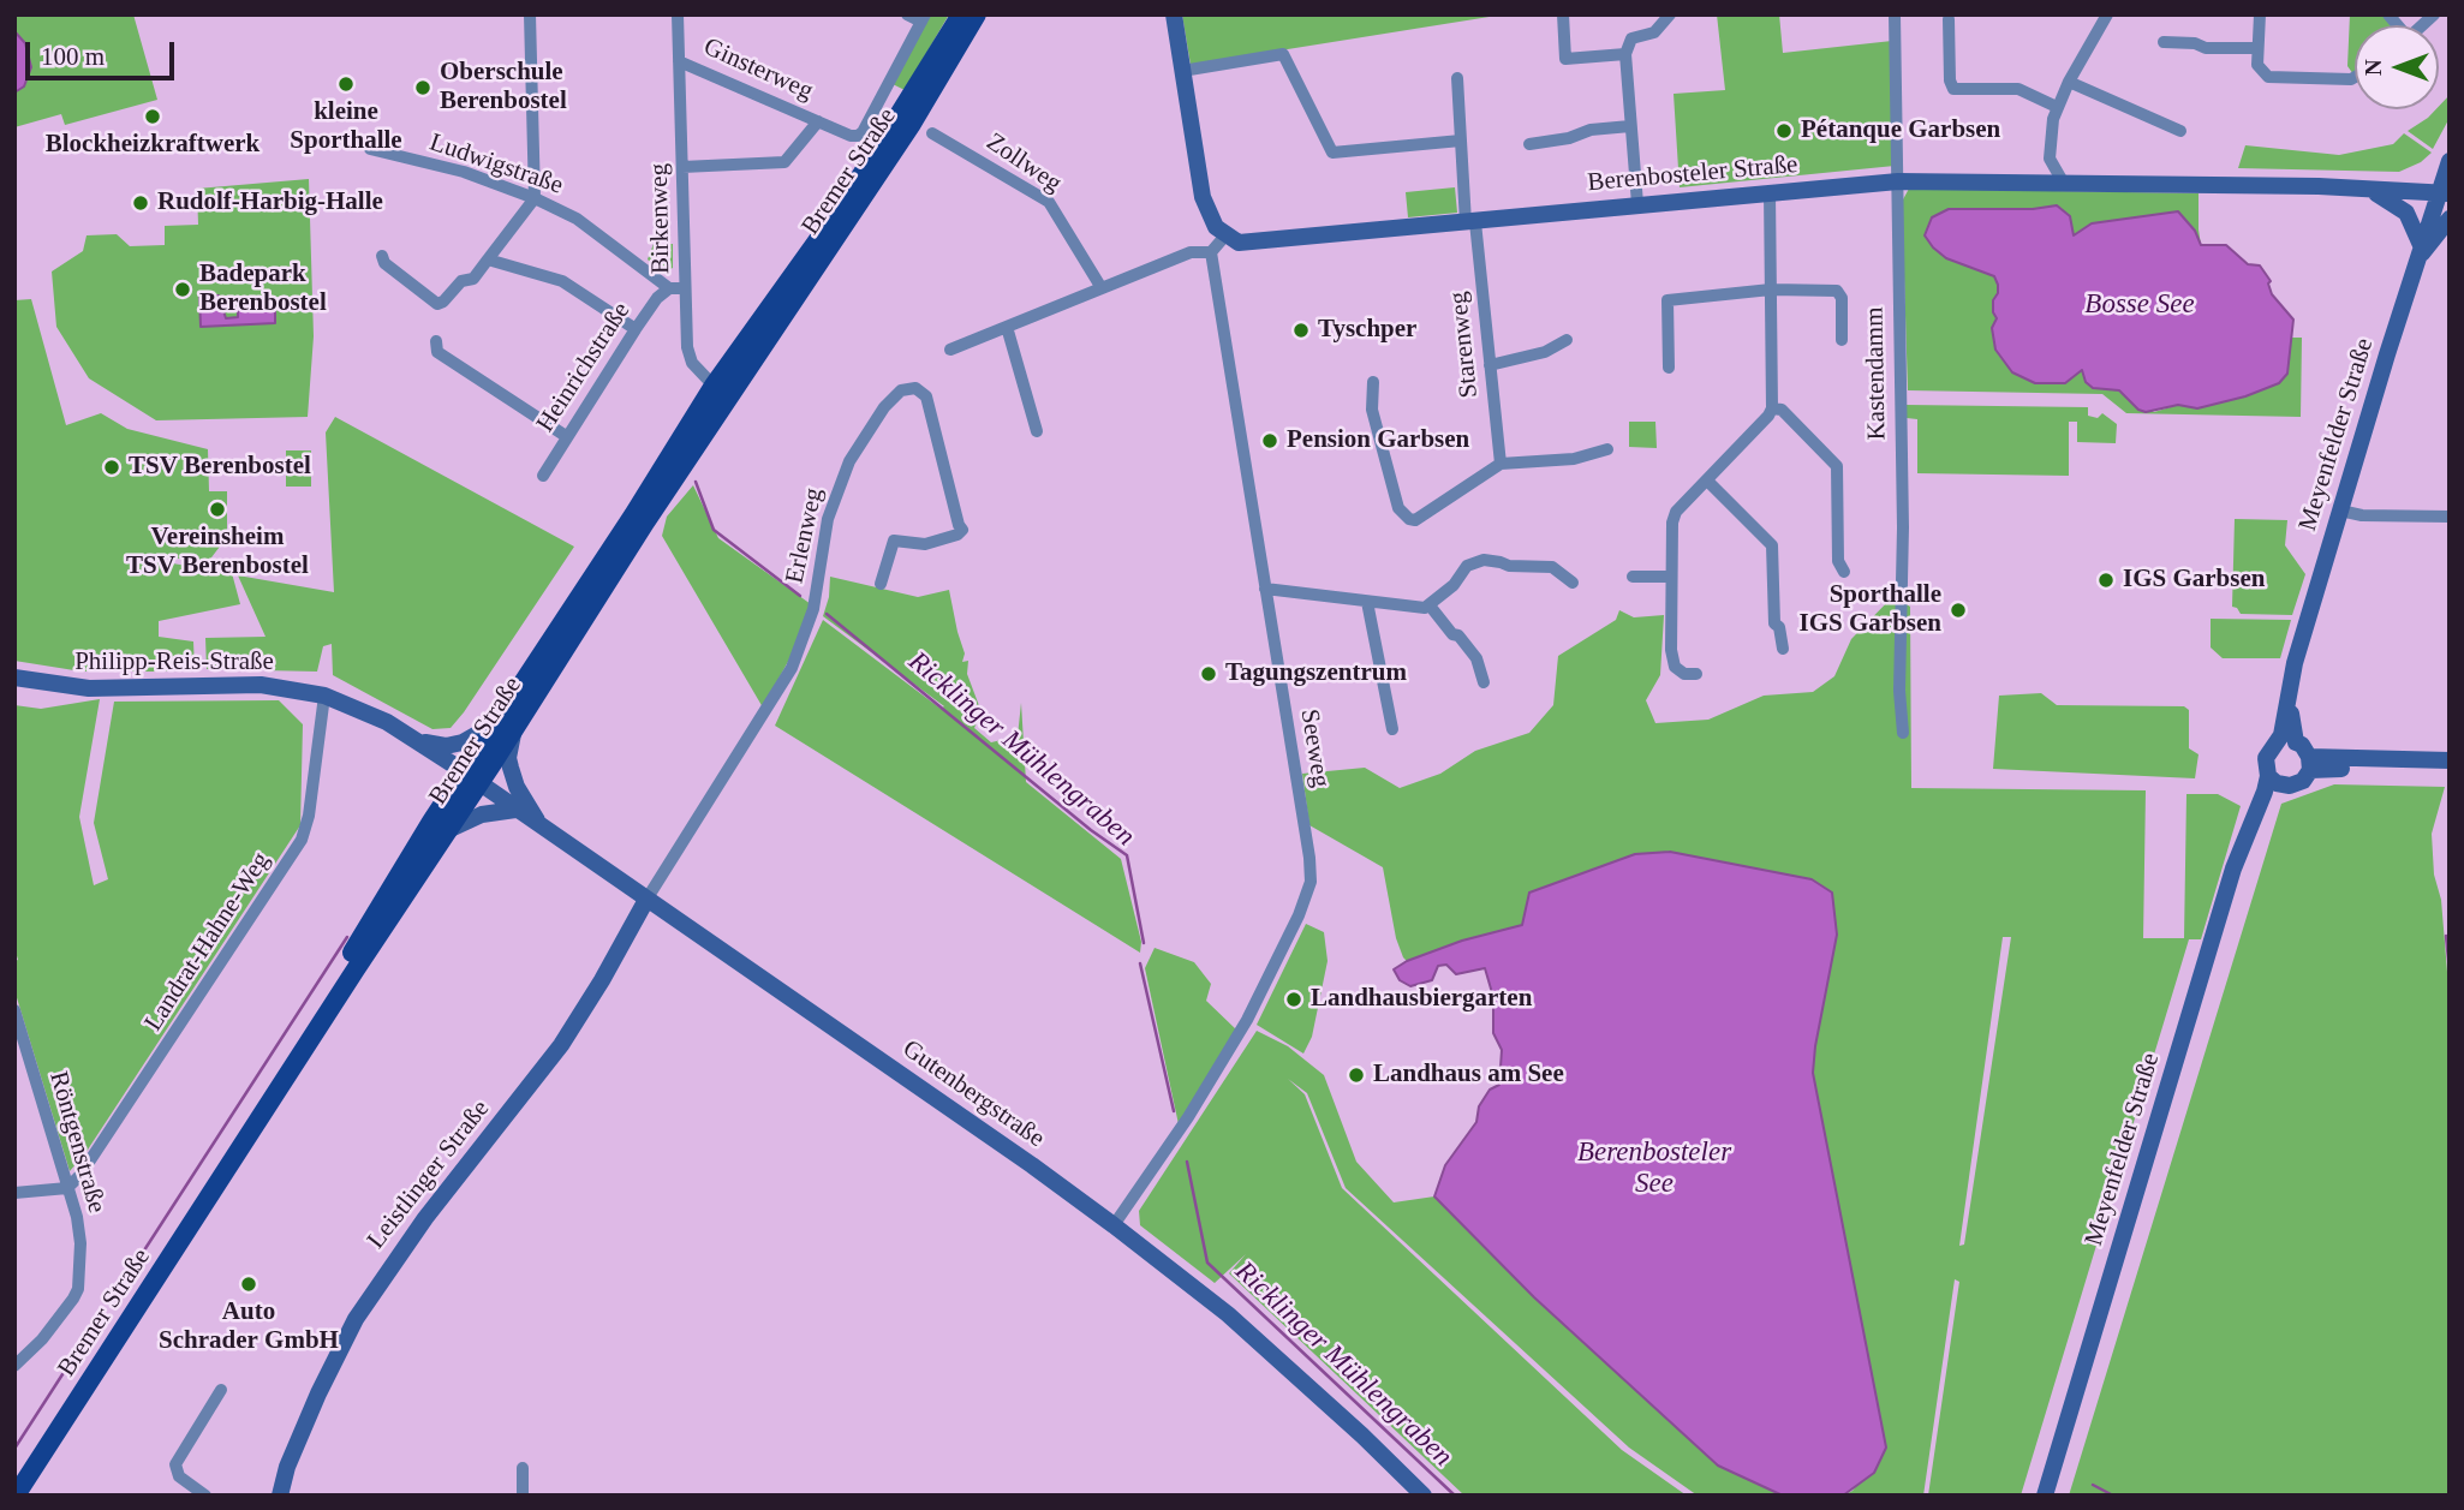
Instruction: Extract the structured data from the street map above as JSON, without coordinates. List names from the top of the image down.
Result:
{
  "streets": {
    "main road": ["Bremer Straße"],
    "street": [
      "Ginsterweg",
      "Zollweg",
      "Ludwigstraße",
      "Berenbosteler Straße",
      "Birkenweg",
      "Starenweg",
      "Heinrichstraße",
      "Kastendamm",
      "Meyenfelder Straße",
      "Erlenweg",
      "Philipp-Reis-Straße",
      "Seeweg",
      "Landrat-Hahne-Weg",
      "Gutenbergstraße",
      "Röntgenstraße",
      "Leistlinger Straße"
    ]
  },
  "crossings": [
    ["Ginsterweg", "Birkenweg"],
    ["Ludwigstraße", "Heinrichstraße"],
    ["Bremer Straße", "Birkenweg"],
    ["Bremer Straße", "Philipp-Reis-Straße"],
    ["Bremer Straße", "Gutenbergstraße"],
    ["Berenbosteler Straße", "Starenweg"],
    ["Berenbosteler Straße", "Kastendamm"],
    ["Berenbosteler Straße", "Meyenfelder Straße"],
    ["Erlenweg", "Gutenbergstraße"],
    ["Erlenweg", "Leistlinger Straße"],
    ["Philipp-Reis-Straße", "Landrat-Hahne-Weg"],
    ["Philipp-Reis-Straße", "Gutenbergstraße"],
    ["Seeweg", "Gutenbergstraße"],
    ["Landrat-Hahne-Weg", "Röntgenstraße"],
    ["Gutenbergstraße", "Leistlinger Straße"]
  ],
  "water": ["Bosse See", "Ricklinger Mühlengraben", "Berenbosteler See"],
  "places": [
    "kleine Sporthalle",
    "Oberschule Berenbostel",
    "Blockheizkraftwerk",
    "Pétanque Garbsen",
    "Rudolf-Harbig-Halle",
    "Badepark Berenbostel",
    "Tyschper",
    "Pension Garbsen",
    "TSV Berenbostel",
    "Vereinsheim TSV Berenbostel",
    "IGS Garbsen",
    "Sporthalle IGS Garbsen",
    "Tagungszentrum",
    "Landhausbiergarten",
    "Landhaus am See",
    "Auto Schrader GmbH"
  ],
  "scale_bar": "100 m",
  "north": "left"
}
